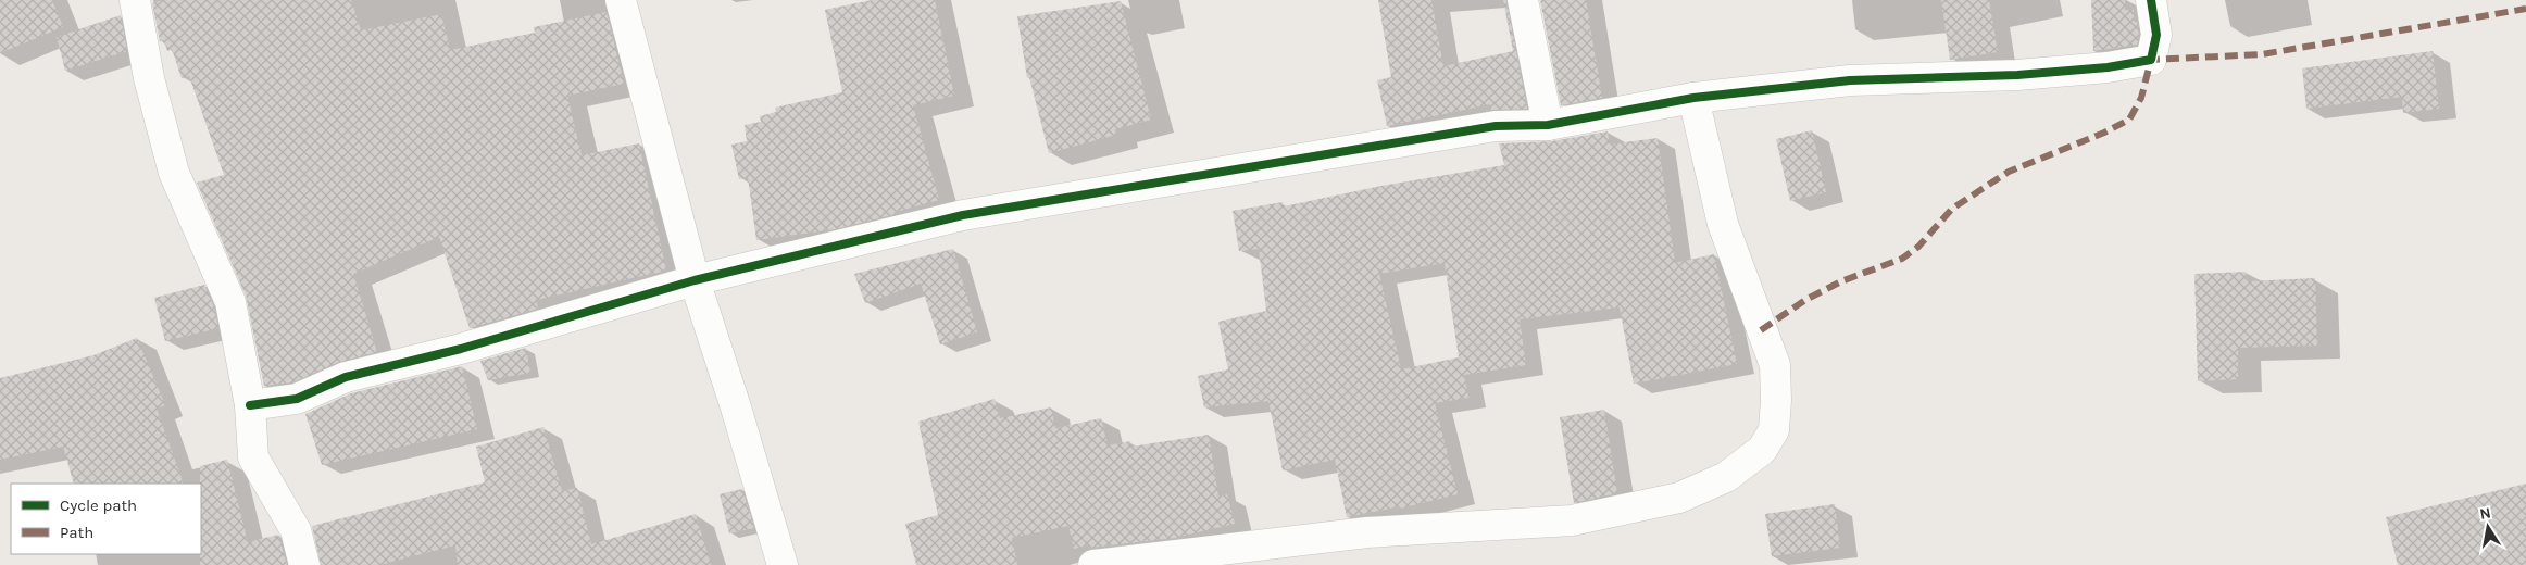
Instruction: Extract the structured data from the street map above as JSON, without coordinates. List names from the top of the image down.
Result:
{
  "legend": ["Cycle path", "Path"],
  "north": "top"
}
